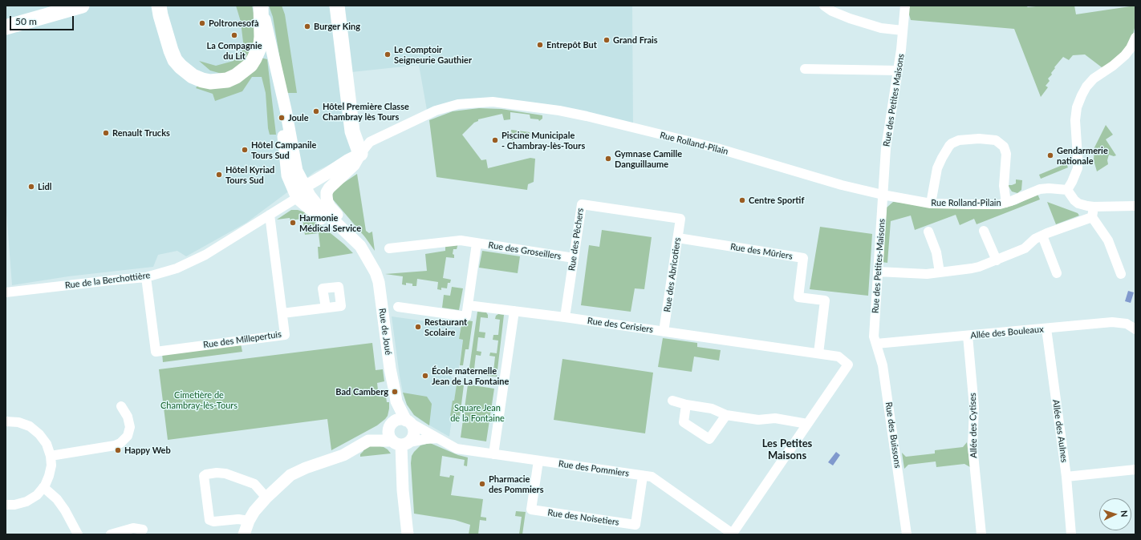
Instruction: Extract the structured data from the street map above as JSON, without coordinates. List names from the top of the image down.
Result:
{
  "streets": {
    "street": [
      "Rue des Petites Maisons",
      "Rue Rolland-Pilain",
      "Rue des Pêchers",
      "Rue des Groseillers",
      "Rue des Mûriers",
      "Rue des Petites-Maisons",
      "Rue des Abricotiers",
      "Rue de la Berchottière",
      "Rue des Cerisiers",
      "Rue de Joué",
      "Allée des Bouleaux",
      "Rue des Millepertuis",
      "Allée des Cytises",
      "Allée des Aulnes",
      "Rue des Buissons",
      "Rue des Pommiers",
      "Rue des Noisetiers"
    ]
  },
  "crossings": [
    ["Rue des Petites Maisons", "Rue Rolland-Pilain"],
    ["Rue des Petites Maisons", "Rue des Petites-Maisons"],
    ["Rue Rolland-Pilain", "Rue des Petites-Maisons"],
    ["Rue des Pêchers", "Rue des Groseillers"],
    ["Rue des Pêchers", "Rue des Abricotiers"],
    ["Rue des Pêchers", "Rue des Cerisiers"],
    ["Rue des Groseillers", "Rue des Cerisiers"],
    ["Rue des Mûriers", "Rue des Abricotiers"],
    ["Rue des Mûriers", "Rue des Cerisiers"],
    ["Rue des Petites-Maisons", "Allée des Bouleaux"],
    ["Rue des Petites-Maisons", "Rue des Buissons"],
    ["Rue des Abricotiers", "Rue des Cerisiers"],
    ["Rue de la Berchottière", "Rue de Joué"],
    ["Rue de la Berchottière", "Rue des Millepertuis"],
    ["Rue de Joué", "Rue des Pommiers"],
    ["Allée des Bouleaux", "Allée des Cytises"],
    ["Allée des Bouleaux", "Allée des Aulnes"],
    ["Allée des Bouleaux", "Rue des Buissons"],
    ["Rue des Pommiers", "Rue des Noisetiers"]
  ],
  "districts": ["Les Petites Maisons"],
  "parks": ["Cimetière de Chambray-lès-Tours", "Square Jean de la Fontaine"],
  "places": [
    "Poltronesofà",
    "Burger King",
    "La Compagnie du Lit",
    "Grand Frais",
    "Entrepôt But",
    "Le Comptoir Seigneurie Gauthier",
    "Hôtel Première Classe Chambray lès Tours",
    "Joule",
    "Renault Trucks",
    "Piscine Municipale - Chambray-lès-Tours",
    "Hôtel Campanile Tours Sud",
    "Gendarmerie nationale",
    "Gymnase Camille Danguillaume",
    "Hôtel Kyriad Tours Sud",
    "Lidl",
    "Centre Sportif",
    "Harmonie Médical Service",
    "Restaurant Scolaire",
    "École maternelle Jean de La Fontaine",
    "Bad Camberg",
    "Happy Web",
    "Pharmacie des Pommiers"
  ],
  "scale_bar": "50 m",
  "north": "right"
}
